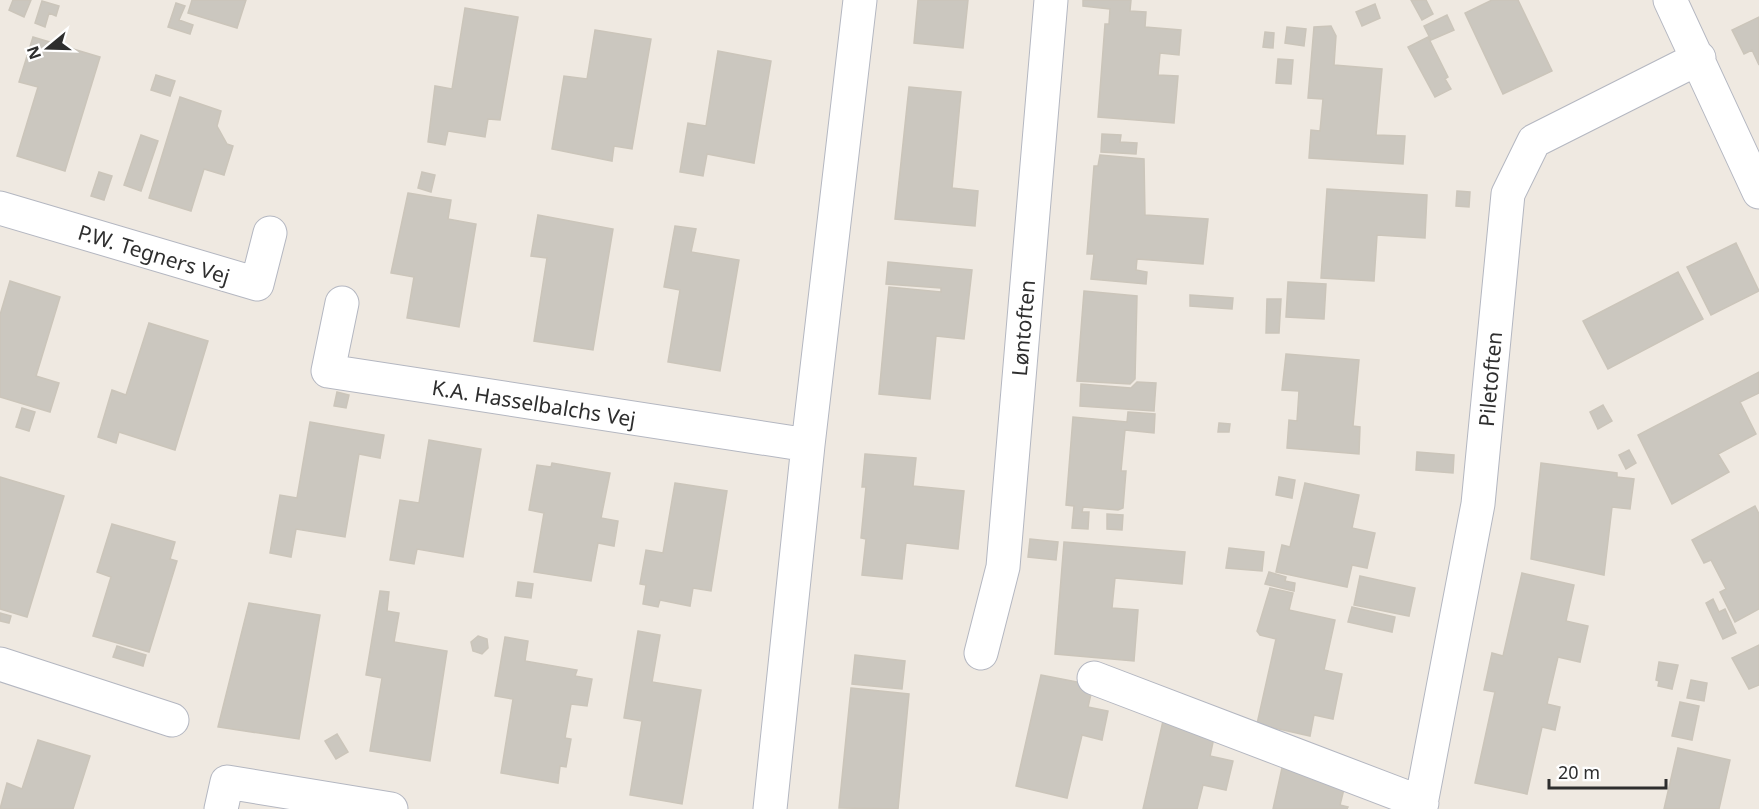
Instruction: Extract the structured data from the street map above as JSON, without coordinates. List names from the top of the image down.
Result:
{
  "streets": {
    "street": [
      "P.W. Tegners Vej",
      "Løntoften",
      "Piletoften",
      "K.A. Hasselbalchs Vej"
    ]
  },
  "scale_bar": "20 m",
  "north": "left"
}
